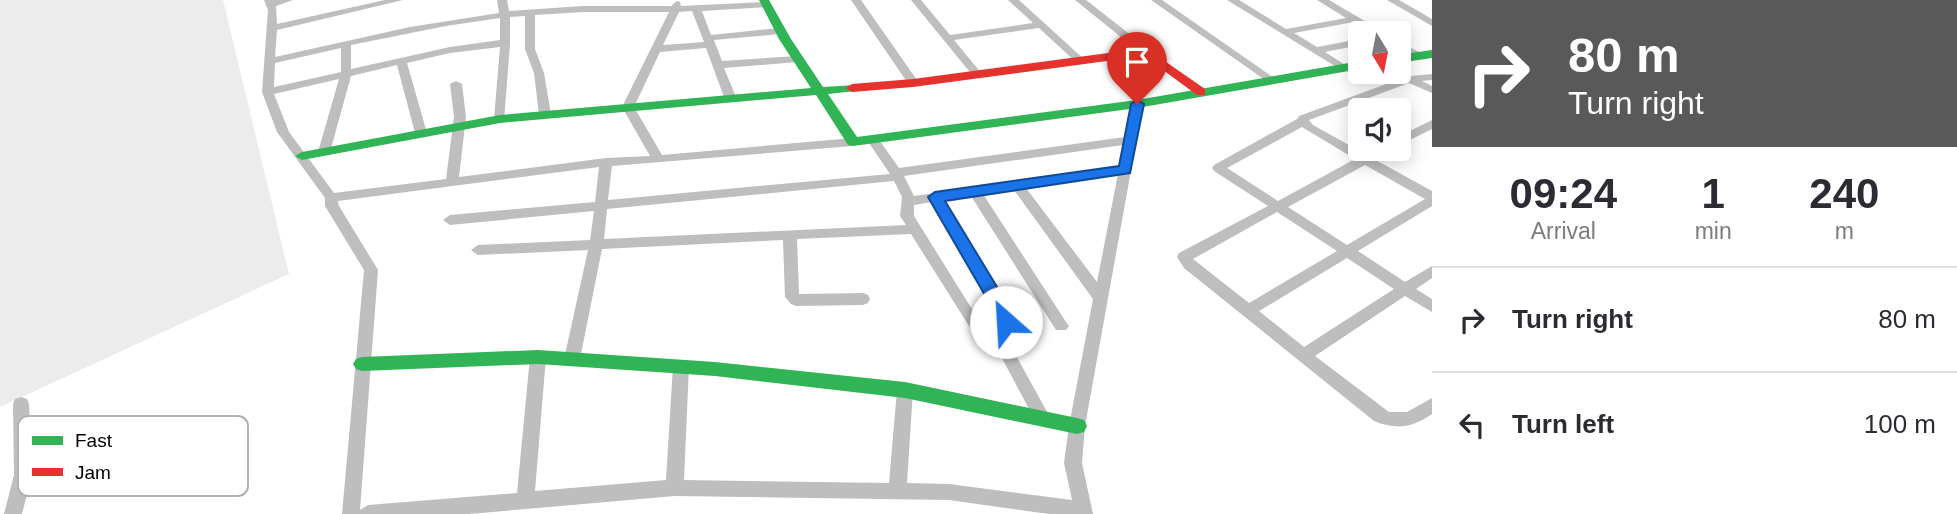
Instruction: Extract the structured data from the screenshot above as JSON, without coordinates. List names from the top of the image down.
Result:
{
  "legend": ["Fast", "Jam"],
  "north": "bottom",
  "page": {
    "turn": ["80 m", "Turn right"],
    "eta": [
      "09:24",
      "Arrival",
      "1",
      "min",
      "240",
      "m"
    ],
    "list": [
      {
        "name": "Turn right",
        "value": "80 m"
      },
      {
        "name": "Turn left",
        "value": "100 m"
      }
    ]
  }
}
